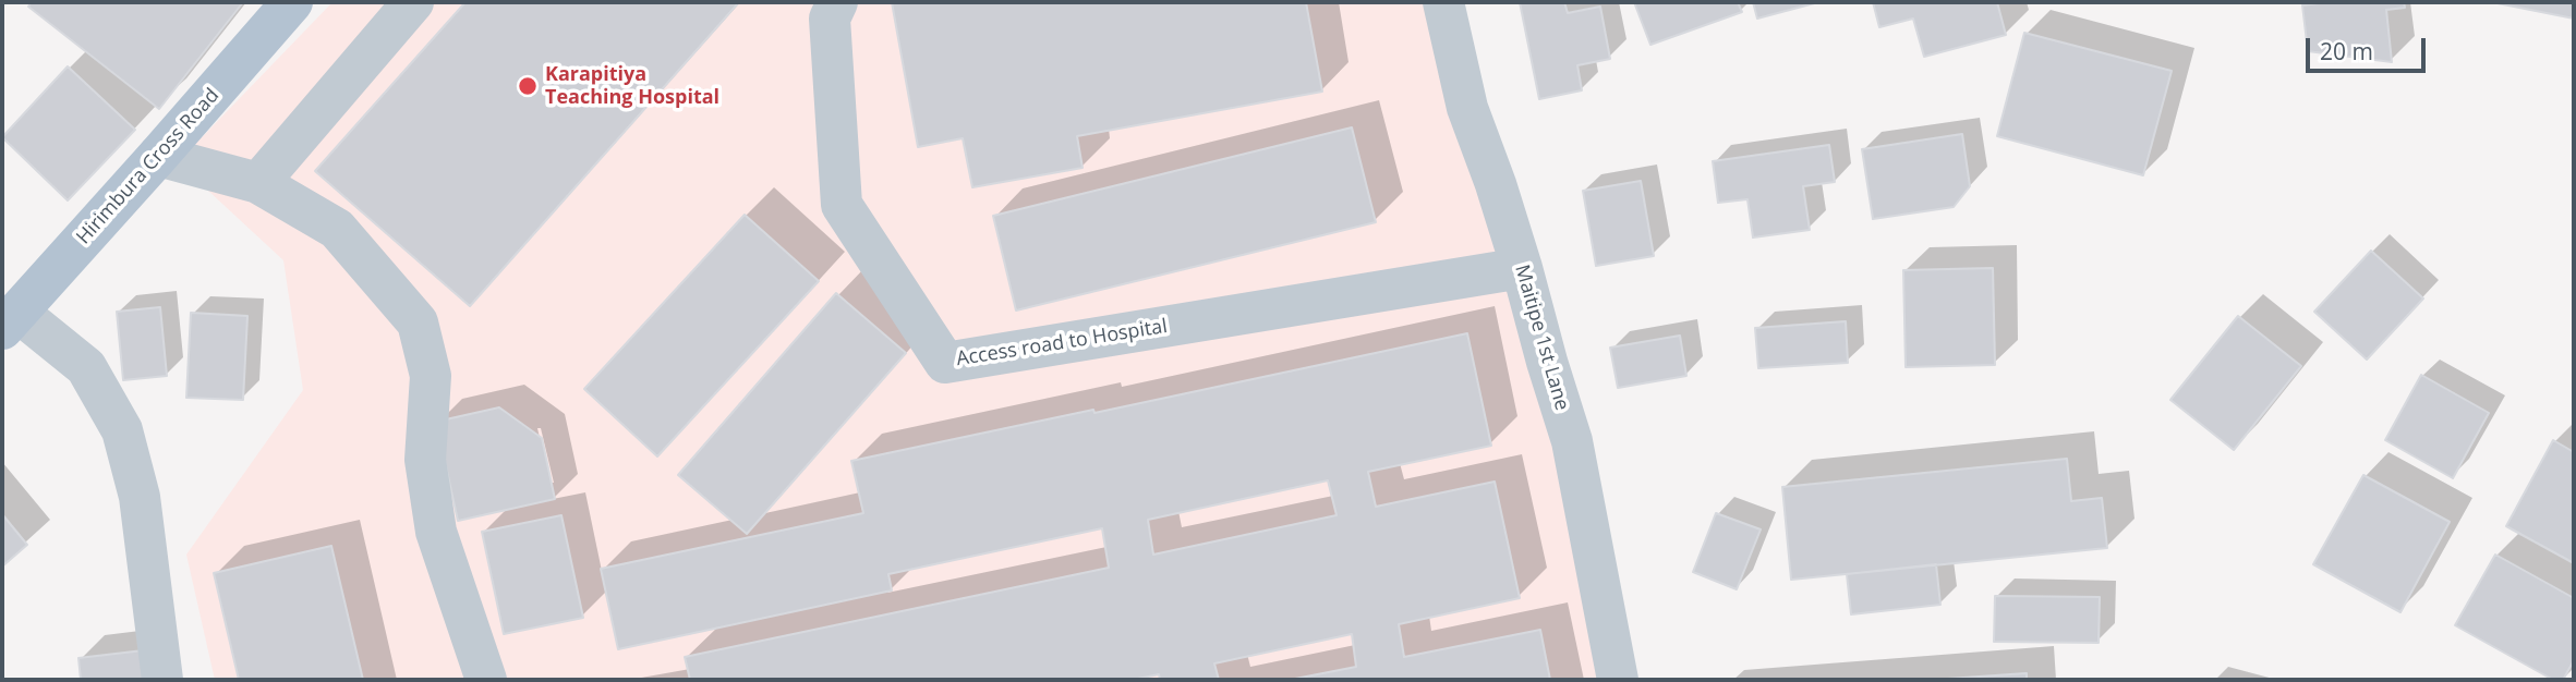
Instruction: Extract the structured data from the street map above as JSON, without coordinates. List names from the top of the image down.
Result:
{
  "streets": {
    "main road": ["Hirimbura Cross Road"],
    "street": ["Maitipe 1st Lane", "Access road to Hospital"]
  },
  "crossings": [
    ["Maitipe 1st Lane", "Access road to Hospital"]
  ],
  "places": ["Karapitiya Teaching Hospital"],
  "scale_bar": "20 m"
}
